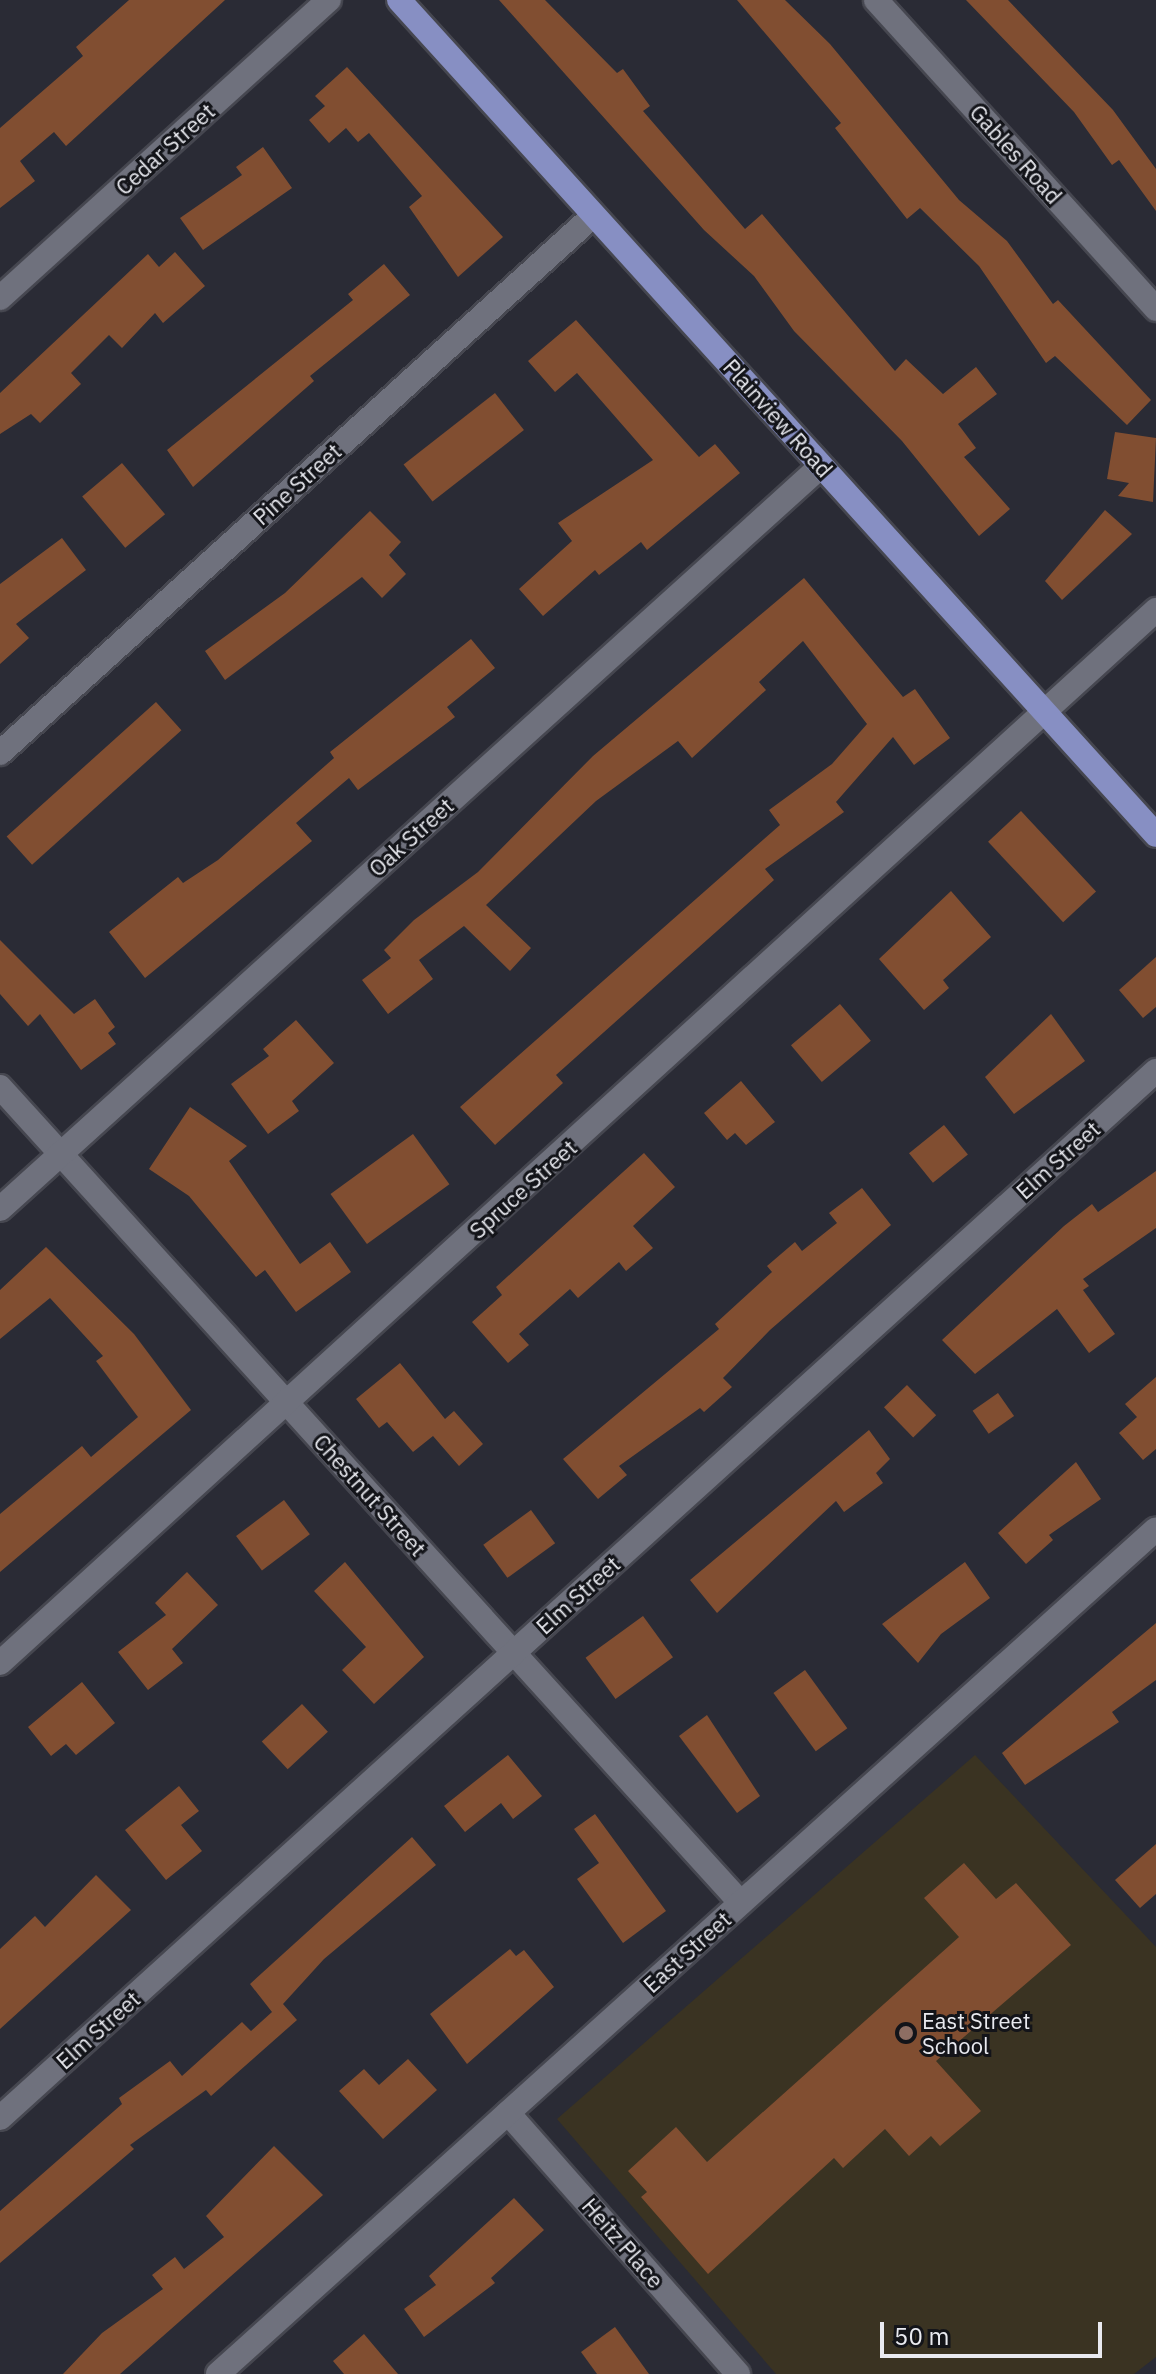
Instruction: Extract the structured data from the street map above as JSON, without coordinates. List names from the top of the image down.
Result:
{
  "streets": {
    "main road": ["Plainview Road"],
    "street": [
      "Cedar Street",
      "Gables Road",
      "Pine Street",
      "Oak Street",
      "Elm Street",
      "Spruce Street",
      "Chestnut Street",
      "East Street",
      "Heitz Place"
    ]
  },
  "crossings": [
    ["Plainview Road", "Pine Street"],
    ["Plainview Road", "Oak Street"],
    ["Plainview Road", "Spruce Street"],
    ["Oak Street", "Chestnut Street"],
    ["Elm Street", "Chestnut Street"],
    ["Spruce Street", "Chestnut Street"],
    ["Chestnut Street", "East Street"],
    ["East Street", "Heitz Place"]
  ],
  "places": ["East Street School"],
  "scale_bar": "50 m"
}
